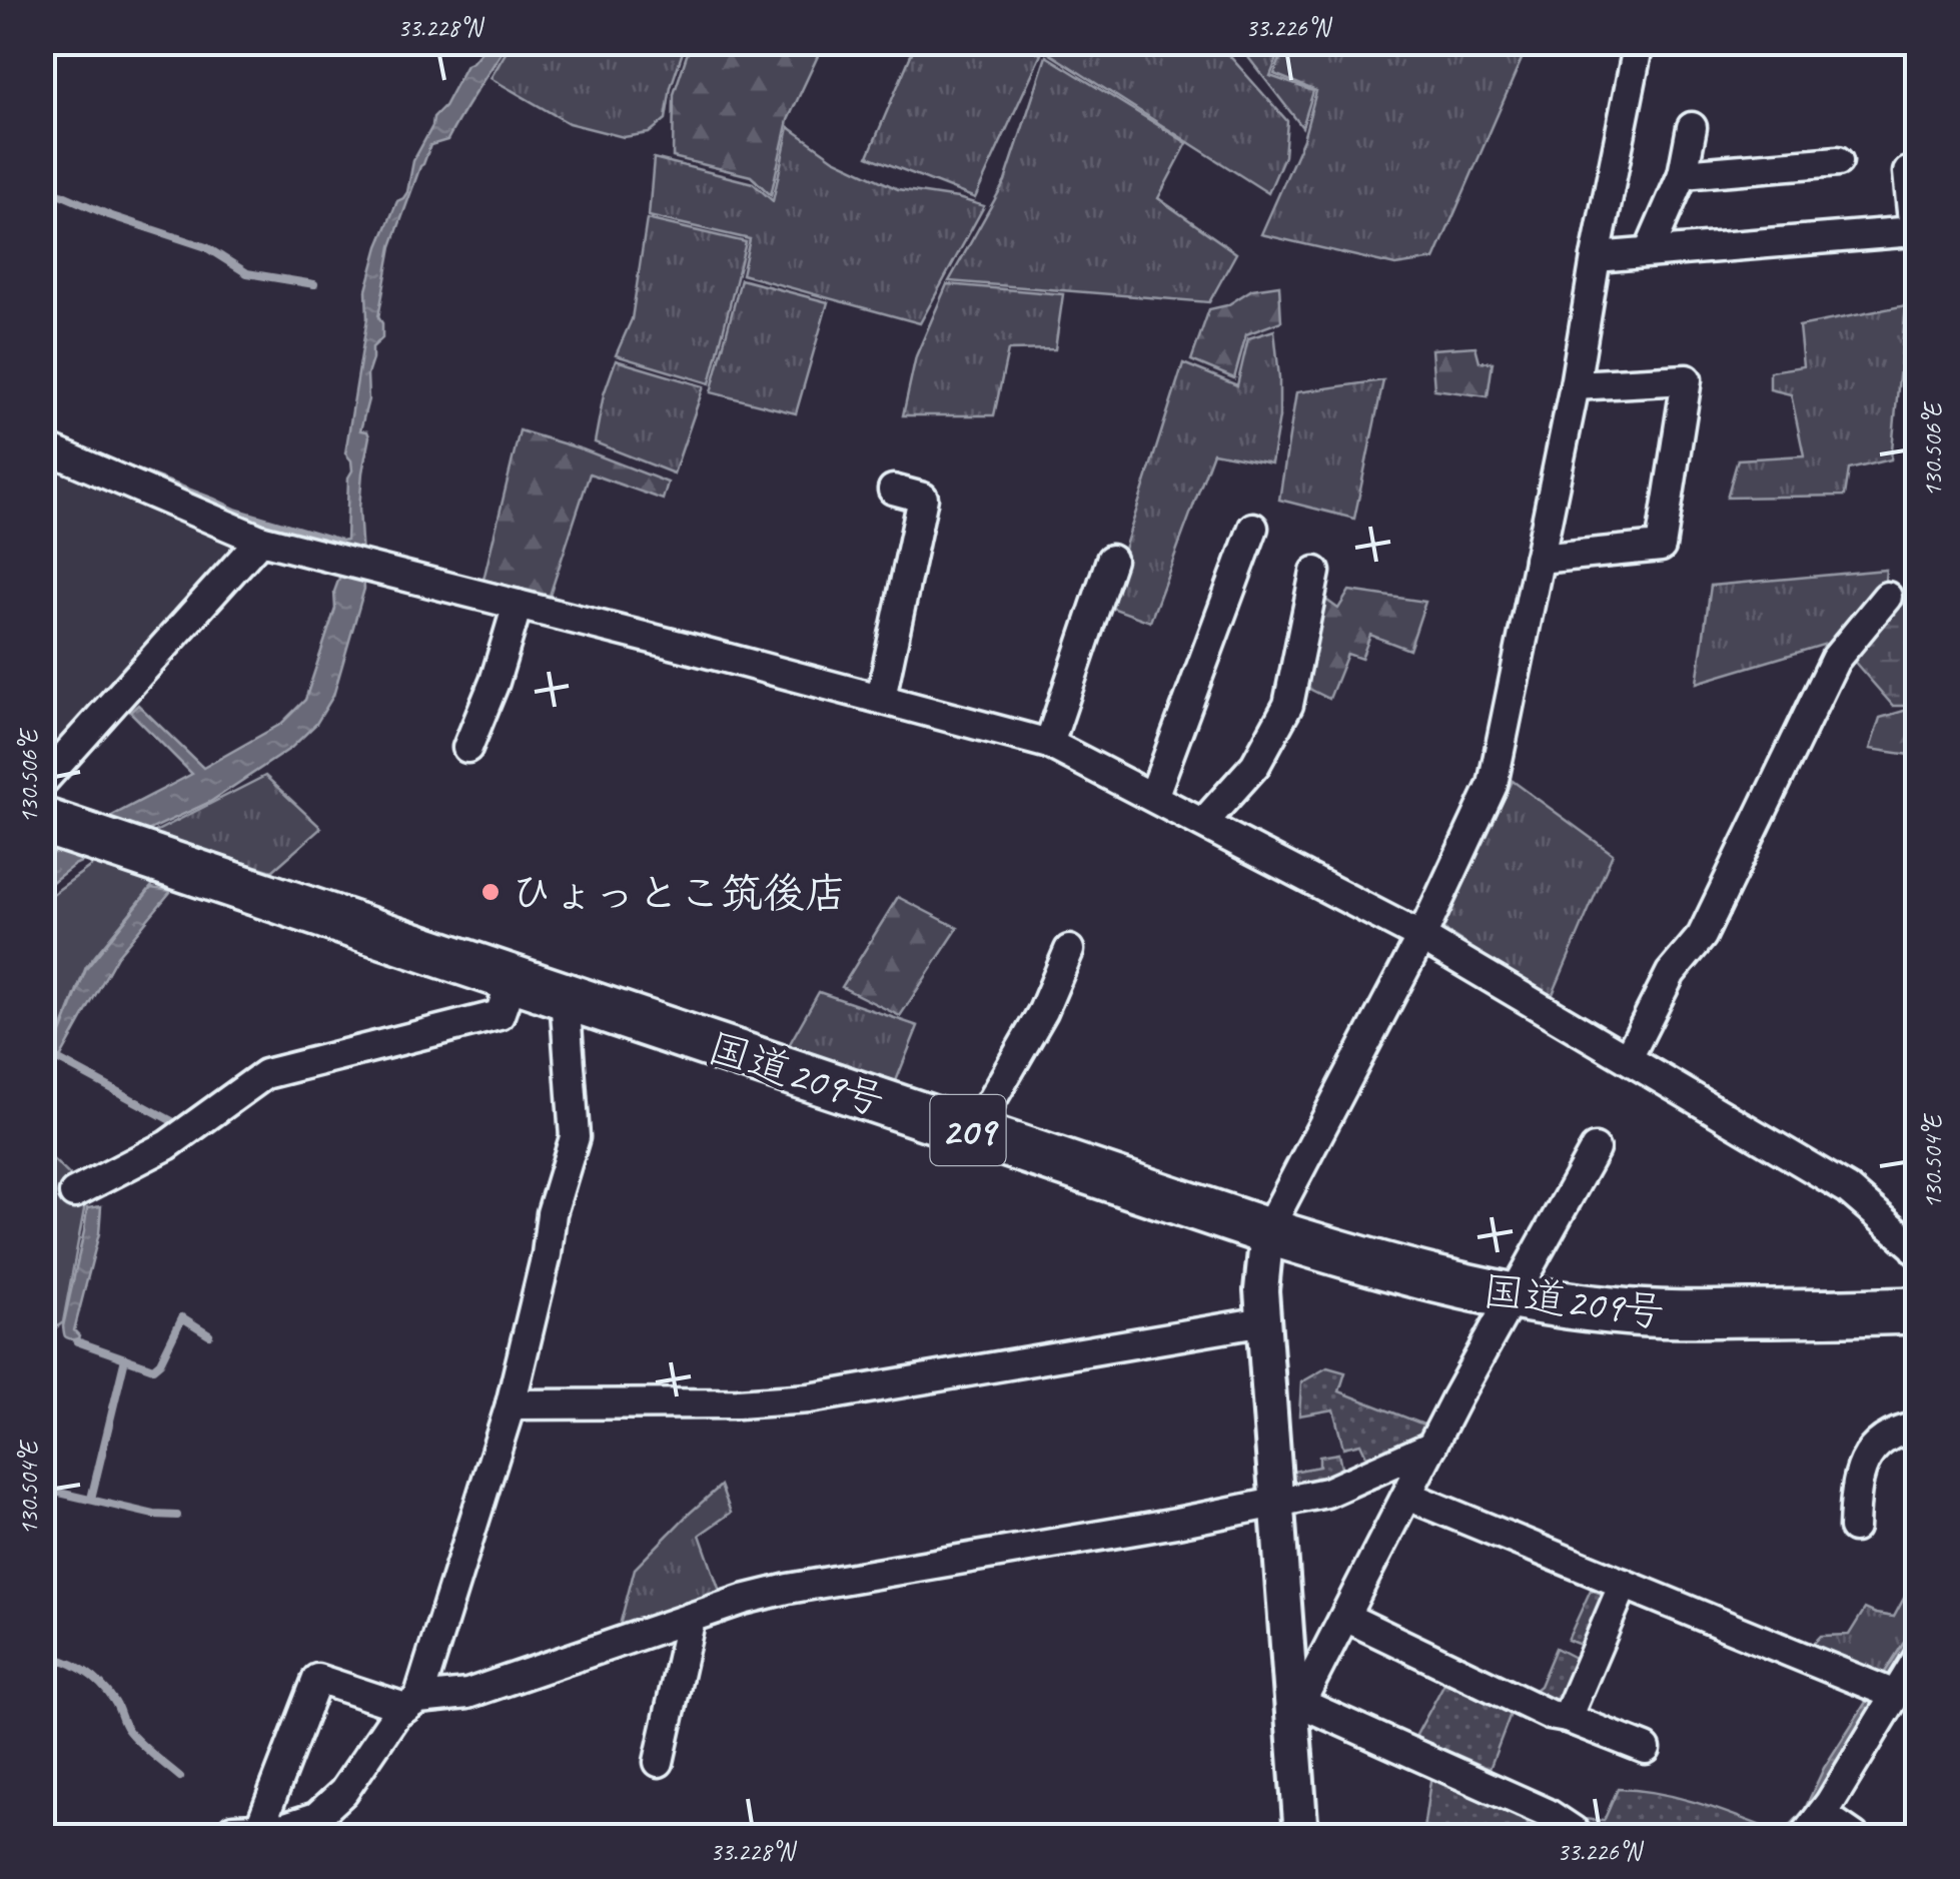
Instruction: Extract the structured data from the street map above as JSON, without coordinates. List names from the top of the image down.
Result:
{
  "streets": {
    "highway": ["国道209号", "209"]
  },
  "places": ["ひょっとこ筑後店"],
  "coordinates": [
    "33.228°N",
    "33.226°N",
    "130.506°E",
    "130.504°E"
  ]
}
